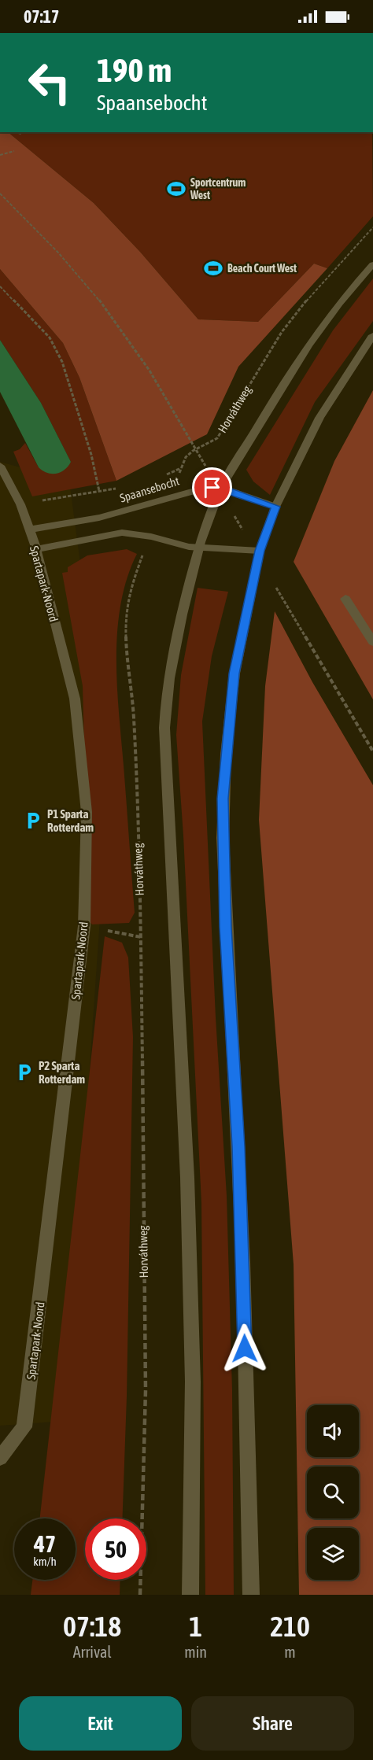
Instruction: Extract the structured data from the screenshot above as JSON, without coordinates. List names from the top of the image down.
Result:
{
  "streets": {
    "main road": ["Spaansebocht", "Spartapark-Noord"],
    "path": ["Horváthweg"]
  },
  "crossings": [
    ["Horváthweg", "Spaansebocht"],
    ["Spaansebocht", "Spartapark-Noord"]
  ],
  "places": {
    "sports": ["Sportcentrum West", "Beach Court West"],
    "parking": ["P1 Sparta Rotterdam", "P2 Sparta Rotterdam"]
  },
  "page": {
    "status": "07:17",
    "turn": ["190 m", "Spaansebocht"],
    "speed": "47 km/h",
    "limit": "50",
    "eta": [
      "07:18",
      "Arrival",
      "1",
      "min",
      "210",
      "m"
    ],
    "buttons": ["Exit", "Share"]
  }
}
